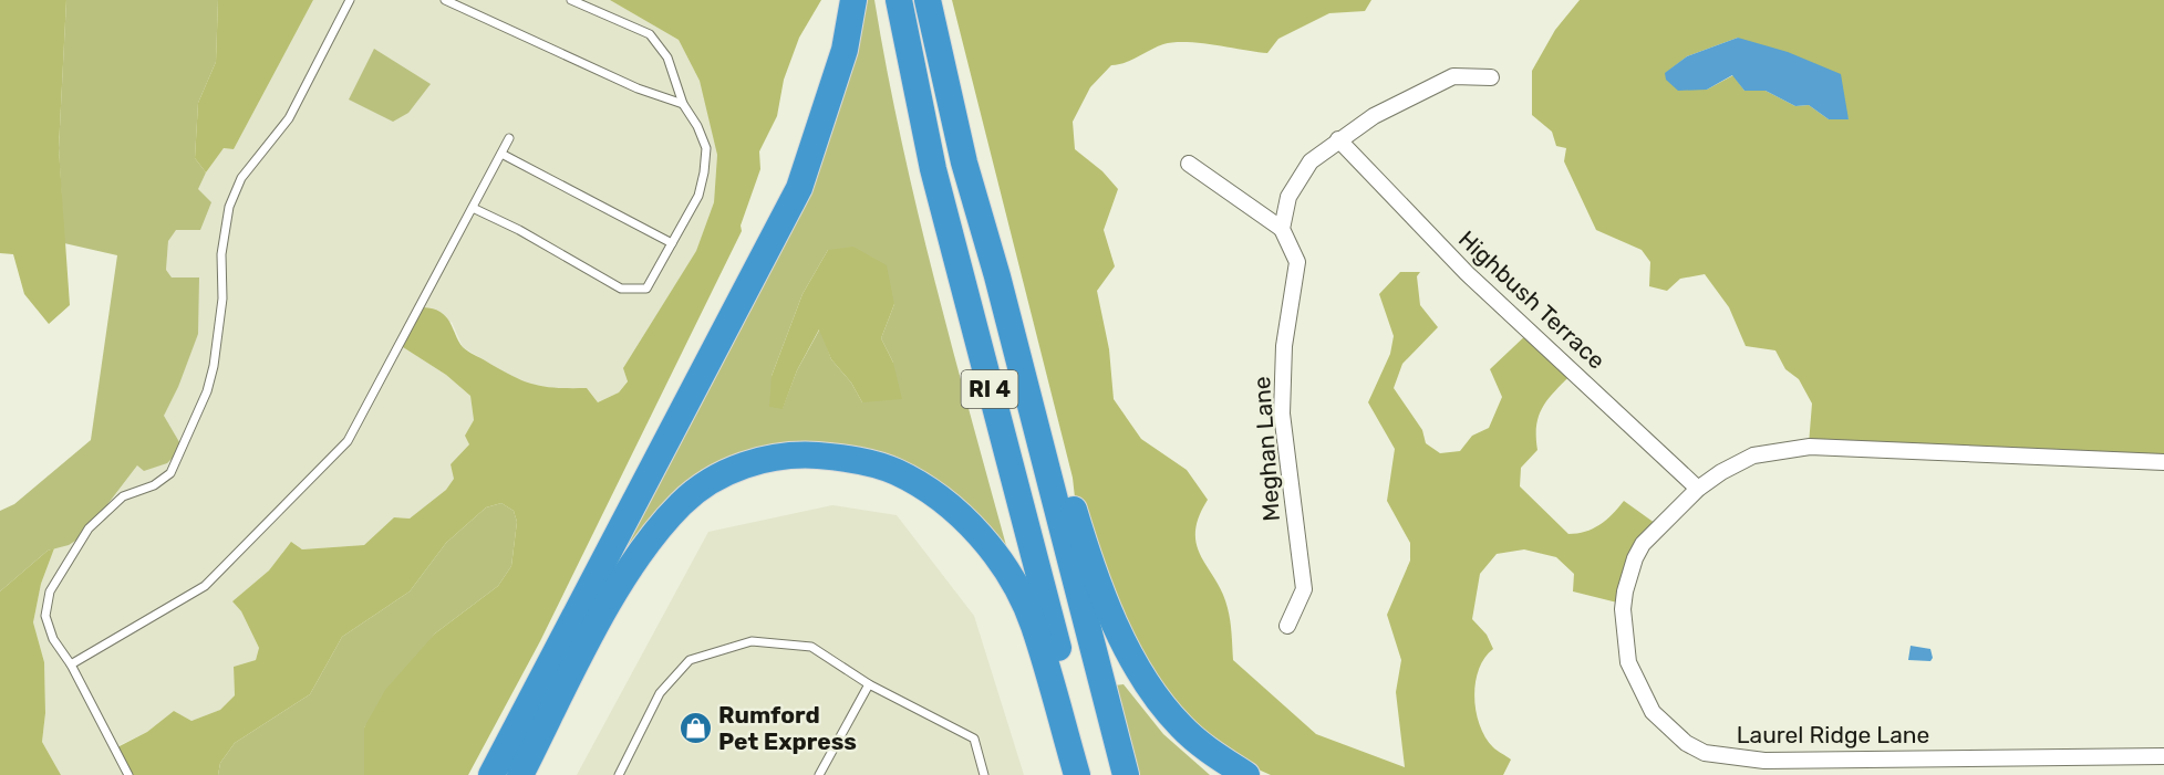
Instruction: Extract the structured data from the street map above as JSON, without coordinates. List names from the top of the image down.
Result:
{
  "streets": {
    "highway": ["RI 4"],
    "street": ["Highbush Terrace", "Meghan Lane", "Laurel Ridge Lane"]
  },
  "crossings": [
    ["Highbush Terrace", "Laurel Ridge Lane"]
  ],
  "places": {
    "shop": ["Rumford Pet Express"]
  }
}
